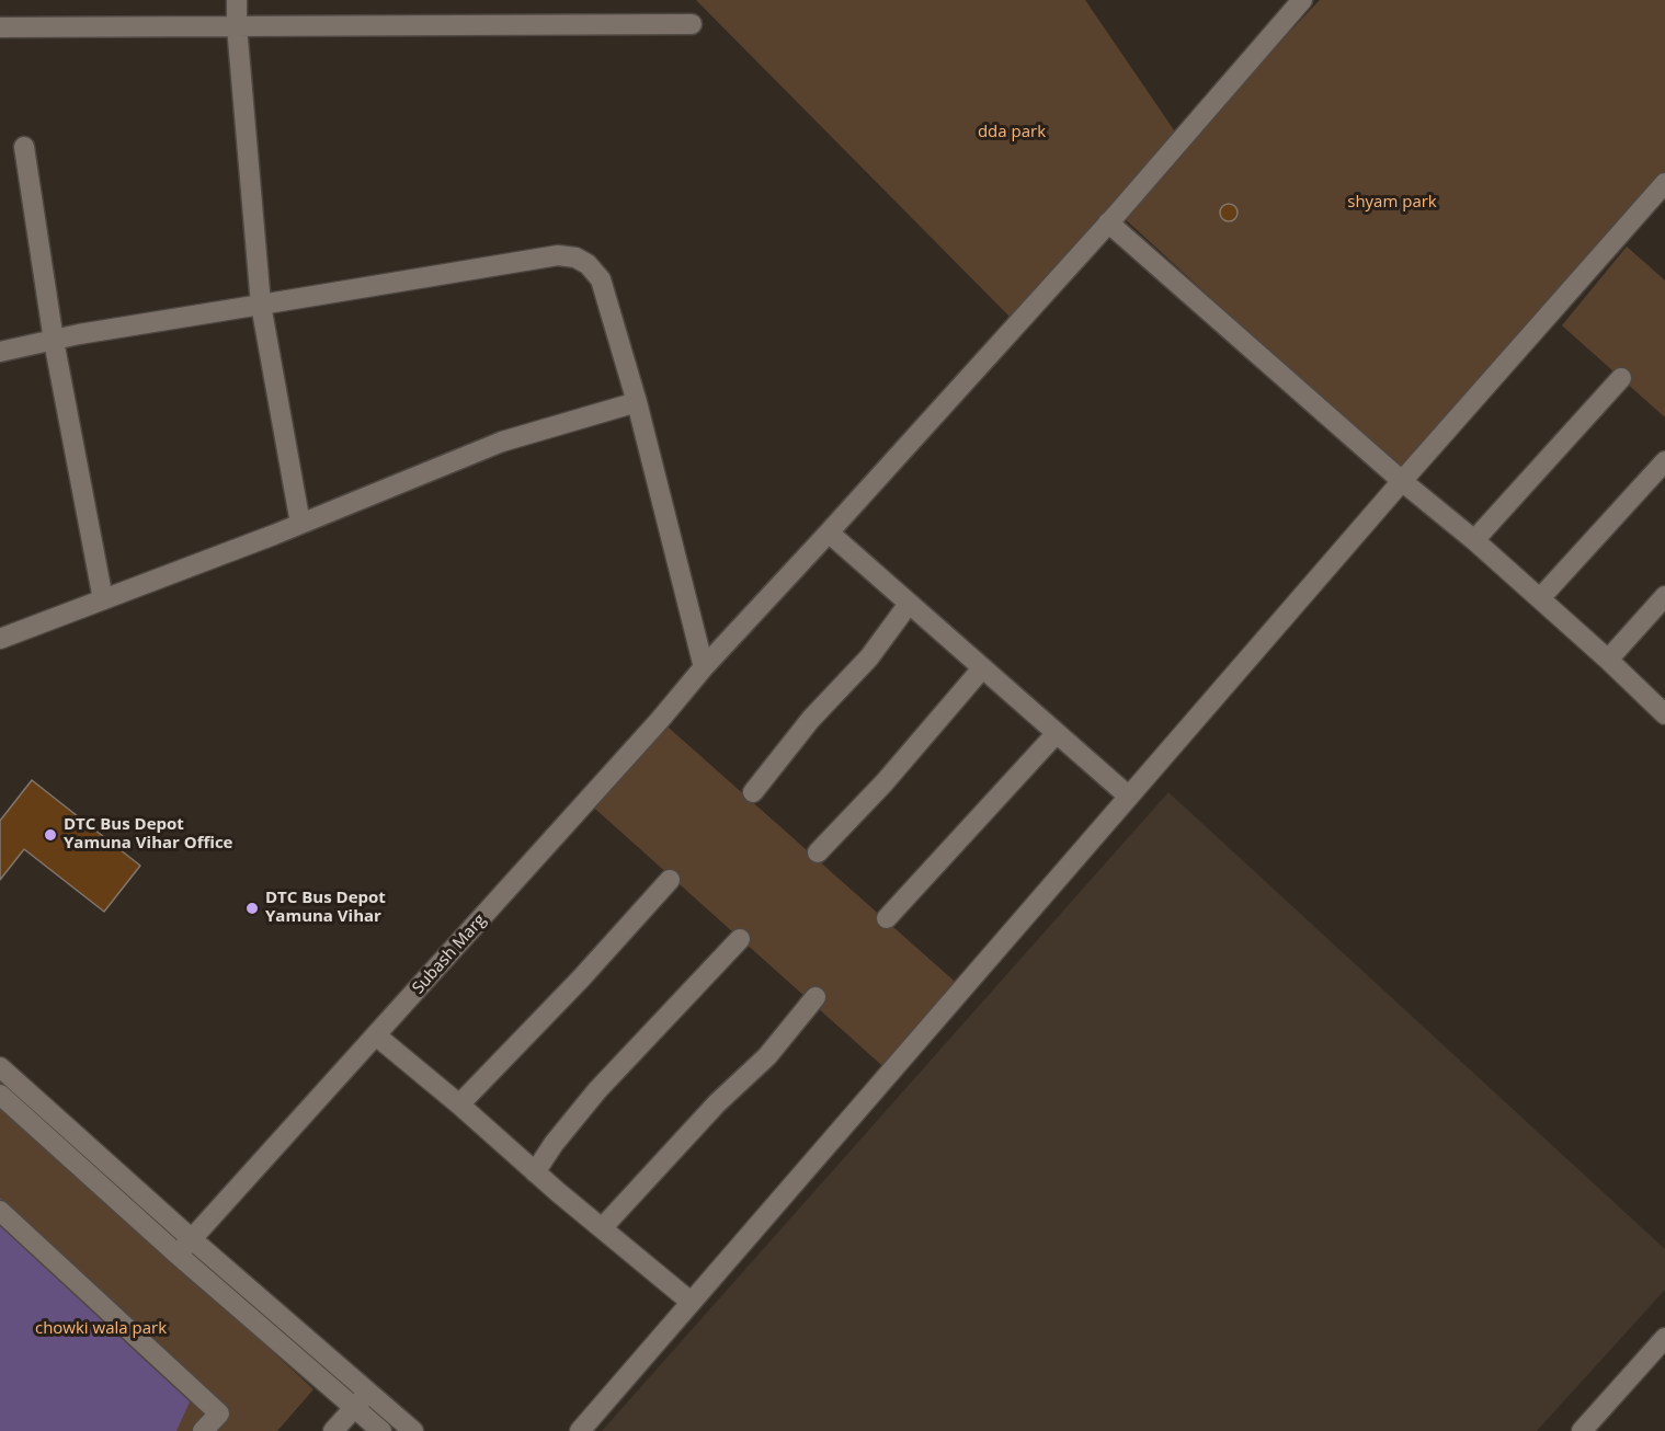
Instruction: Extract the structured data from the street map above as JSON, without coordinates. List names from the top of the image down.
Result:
{
  "streets": {
    "street": ["Subash Marg"]
  },
  "parks": ["dda park", "shyam park", "chowki wala park"],
  "places": ["DTC Bus Depot Yamuna Vihar Office", "DTC Bus Depot Yamuna Vihar"]
}
